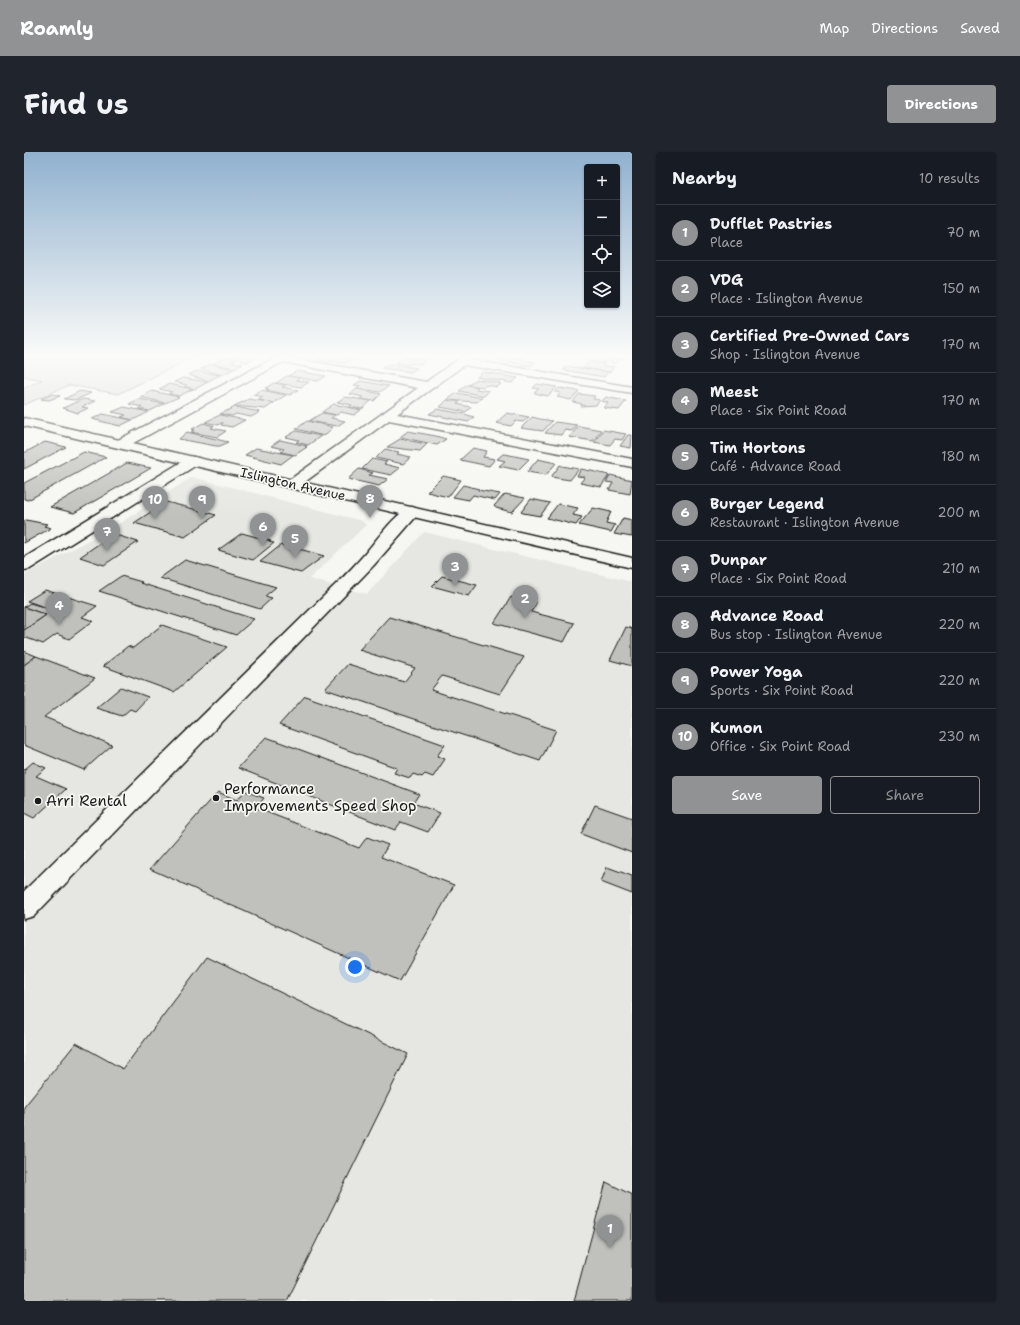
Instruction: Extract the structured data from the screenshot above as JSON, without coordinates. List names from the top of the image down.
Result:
{
  "streets": {
    "street": ["Islington Avenue"]
  },
  "places": ["Performance Improvements Speed Shop", "Arri Rental"],
  "page": {
    "header": "Roamly",
    "nav": ["Map", "Directions", "Saved"],
    "title": "Find us",
    "buttons": [
      "Directions",
      ["Save", "Share"]
    ],
    "heading": ["Nearby", "10 results"],
    "map_buttons": ["+", "−"],
    "list": [
      {
        "mark": "1",
        "name": "Dufflet Pastries",
        "note": "Place",
        "value": "70 m"
      },
      {
        "mark": "2",
        "name": "VDG",
        "note": "Place · Islington Avenue",
        "value": "150 m"
      },
      {
        "mark": "3",
        "name": "Certified Pre-Owned Cars",
        "note": "Shop · Islington Avenue",
        "value": "170 m"
      },
      {
        "mark": "4",
        "name": "Meest",
        "note": "Place · Six Point Road",
        "value": "170 m"
      },
      {
        "mark": "5",
        "name": "Tim Hortons",
        "note": "Café · Advance Road",
        "value": "180 m"
      },
      {
        "mark": "6",
        "name": "Burger Legend",
        "note": "Restaurant · Islington Avenue",
        "value": "200 m"
      },
      {
        "mark": "7",
        "name": "Dunpar",
        "note": "Place · Six Point Road",
        "value": "210 m"
      },
      {
        "mark": "8",
        "name": "Advance Road",
        "note": "Bus stop · Islington Avenue",
        "value": "220 m"
      },
      {
        "mark": "9",
        "name": "Power Yoga",
        "note": "Sports · Six Point Road",
        "value": "220 m"
      },
      {
        "mark": "10",
        "name": "Kumon",
        "note": "Office · Six Point Road",
        "value": "230 m"
      }
    ],
    "pins": [
      "8",
      "9",
      "10",
      "6",
      "7",
      "5",
      "3",
      "2",
      "4",
      "1"
    ]
  }
}
